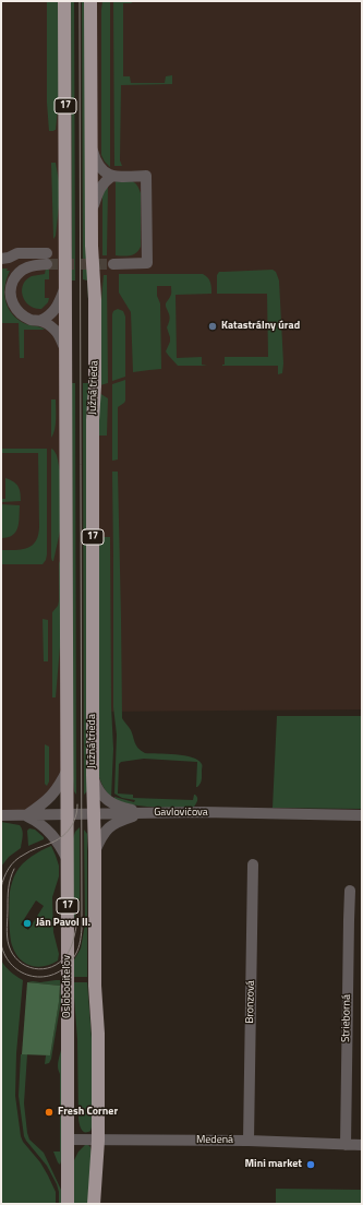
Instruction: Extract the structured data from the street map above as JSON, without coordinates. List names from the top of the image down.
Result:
{
  "streets": {
    "main road": ["17", "Južná trieda", "Osloboditeľov"],
    "street": [
      "Gavlovičova",
      "Bronzová",
      "Strieborná",
      "Medená"
    ]
  },
  "crossings": [
    ["17", "Južná trieda"],
    ["17", "Gavlovičova"],
    ["17", "Osloboditeľov"],
    ["17", "Medená"],
    ["Gavlovičova", "Osloboditeľov"],
    ["Osloboditeľov", "Medená"],
    ["Bronzová", "Medená"],
    ["Strieborná", "Medená"]
  ],
  "places": [
    "Katastrálny úrad",
    "Ján Pavol II.",
    "Fresh Corner",
    "Mini market"
  ]
}
